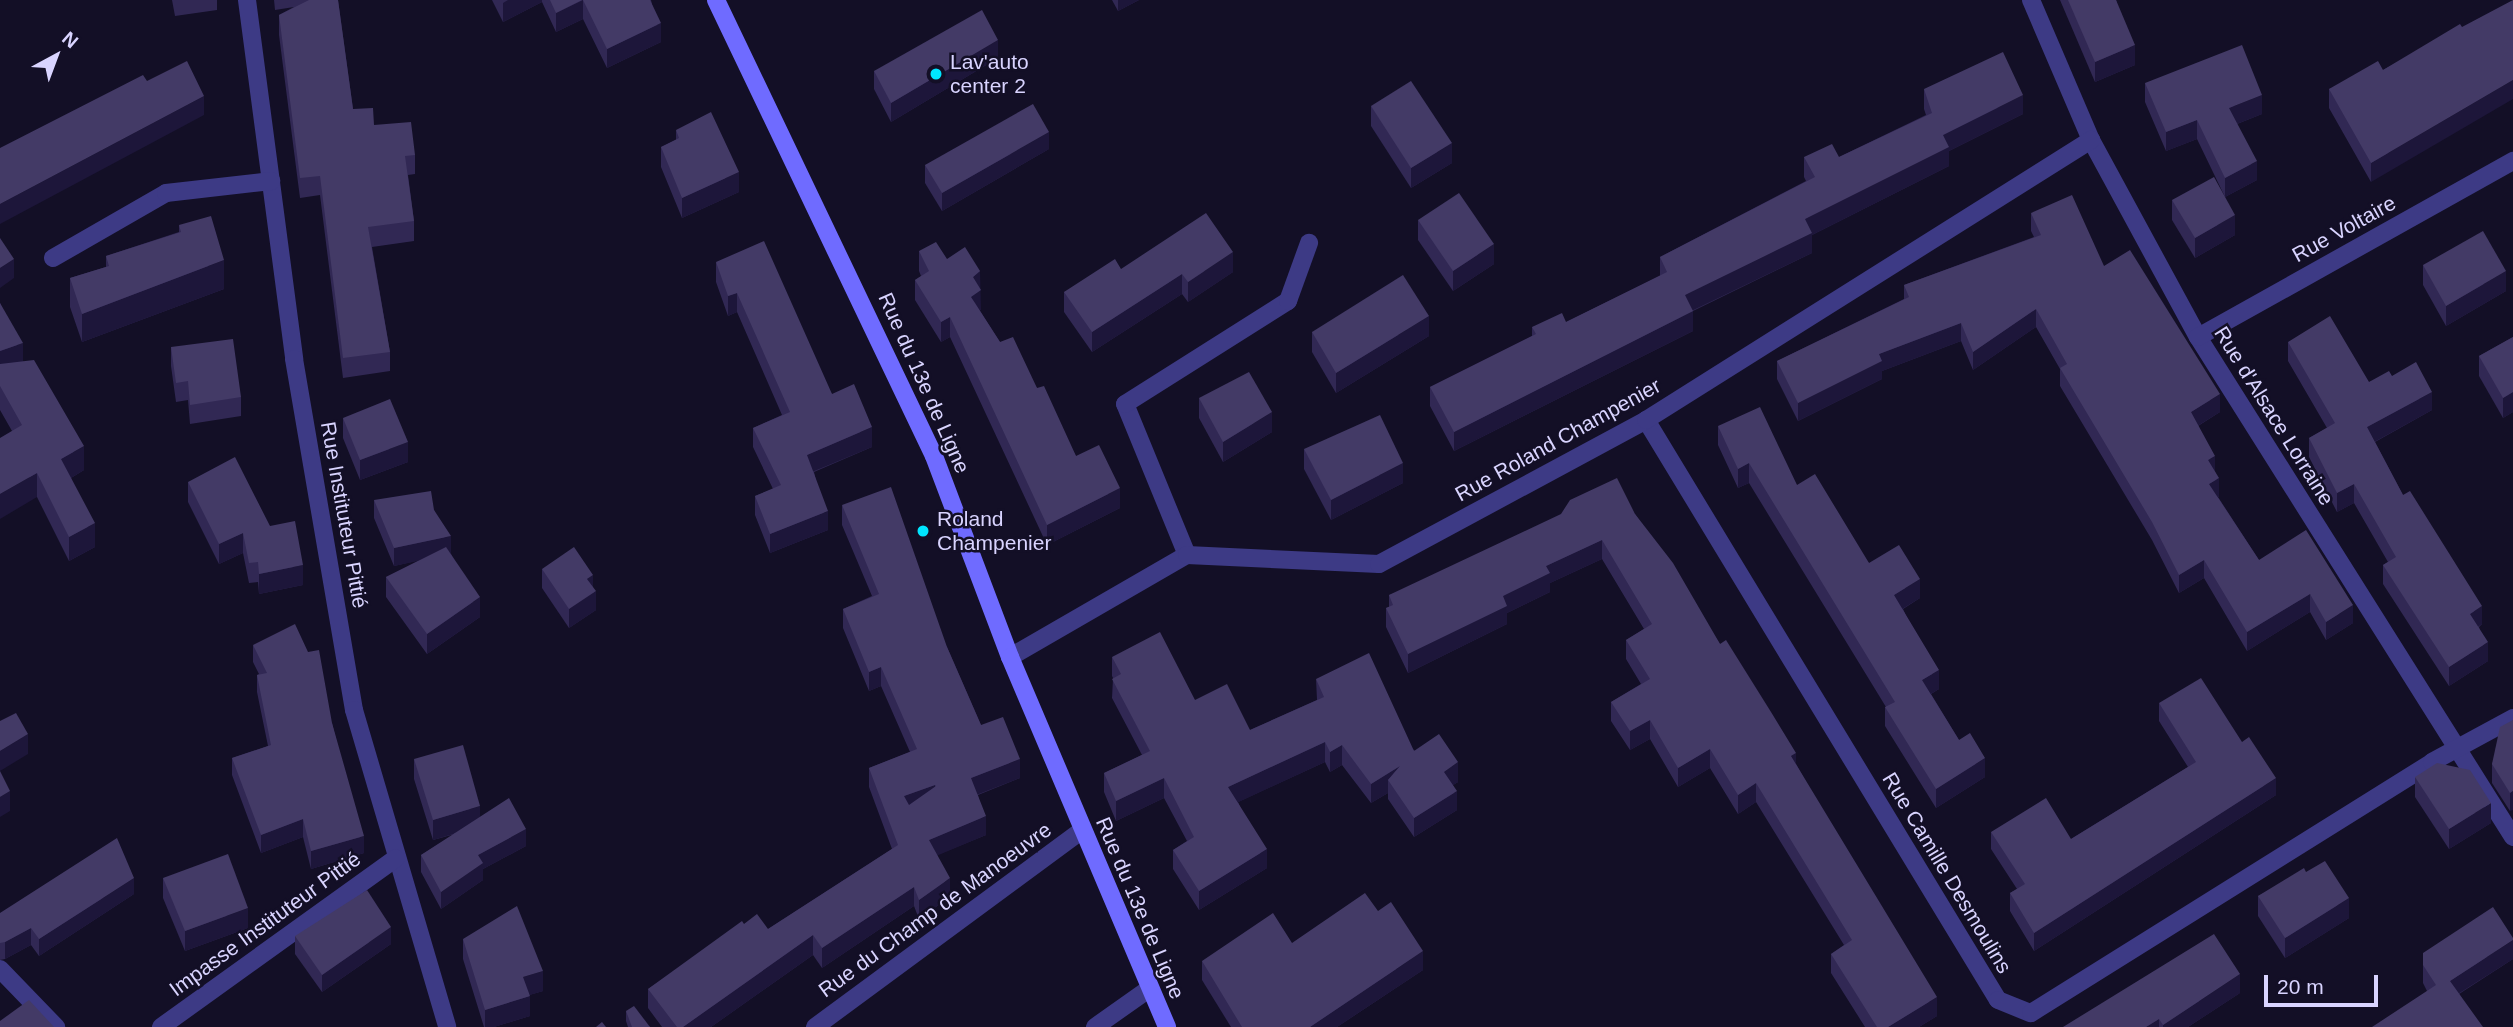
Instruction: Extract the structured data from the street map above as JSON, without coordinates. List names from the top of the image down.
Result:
{
  "streets": {
    "main road": ["Rue du 13e de Ligne"],
    "street": [
      "Rue Voltaire",
      "Rue d'Alsace Lorraine",
      "Rue Roland Champenier",
      "Rue Instituteur Pittié",
      "Rue Camille Desmoulins",
      "Rue du Champ de Manoeuvre",
      "Impasse Instituteur Pittié"
    ]
  },
  "crossings": [
    ["Rue Voltaire", "Rue d'Alsace Lorraine"],
    ["Rue du 13e de Ligne", "Rue du Champ de Manoeuvre"],
    ["Rue d'Alsace Lorraine", "Rue Roland Champenier"],
    ["Rue d'Alsace Lorraine", "Rue Camille Desmoulins"],
    ["Rue Roland Champenier", "Rue Camille Desmoulins"],
    ["Rue Instituteur Pittié", "Impasse Instituteur Pittié"]
  ],
  "places": ["Lav'auto center 2", "Roland Champenier"],
  "scale_bar": "20 m",
  "north": "top right"
}
